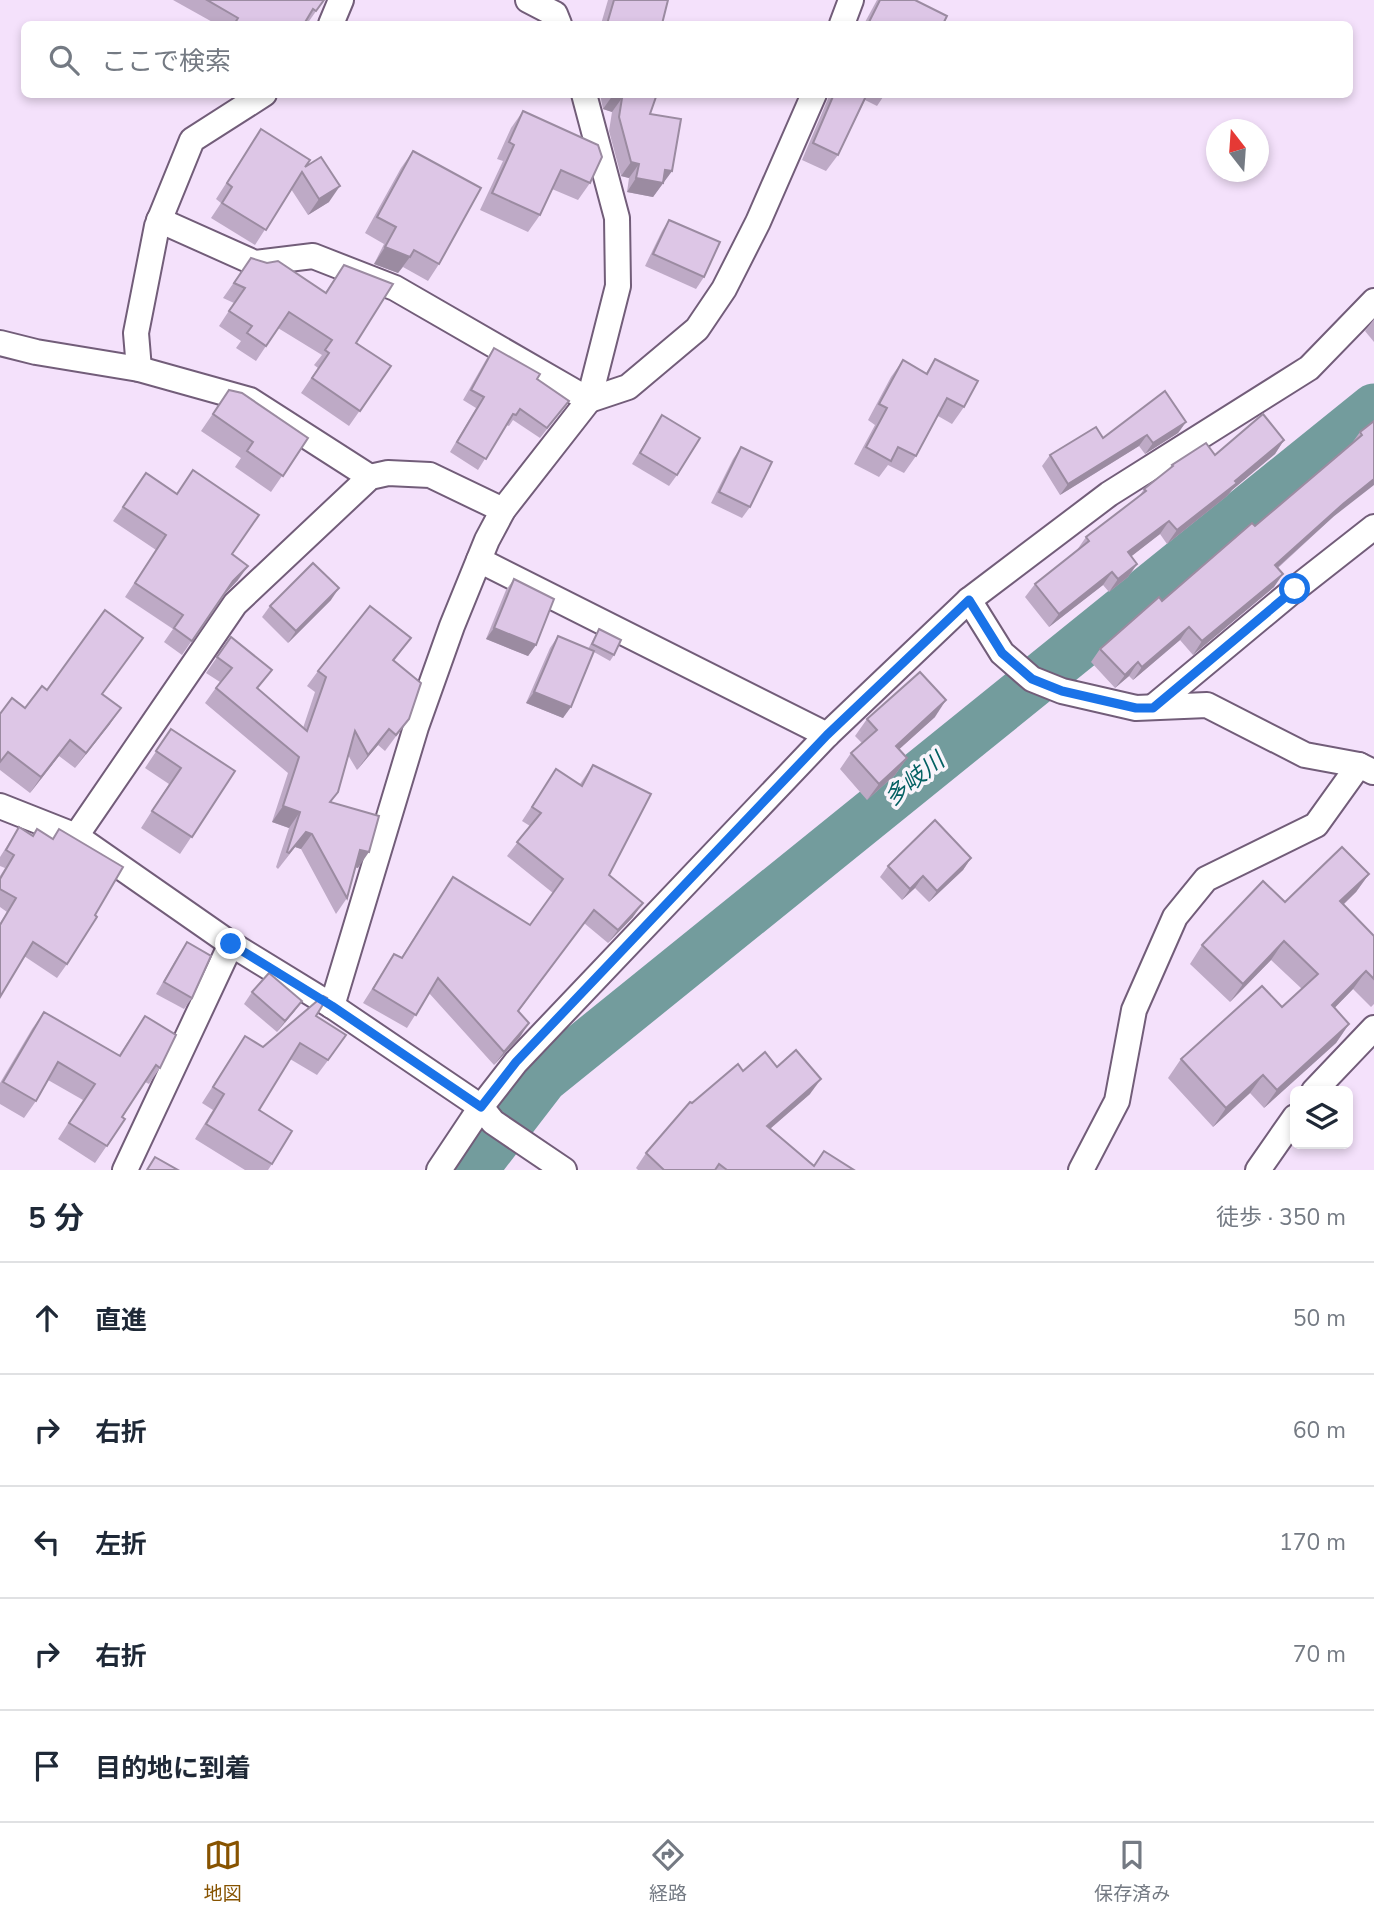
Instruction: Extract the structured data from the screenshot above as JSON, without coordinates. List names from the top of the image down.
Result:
{
  "water": ["多岐川"],
  "north": "top",
  "page": {
    "search": "ここで検索",
    "heading": ["5 分", "徒歩 · 350 m"],
    "list": [
      ["直進", "50 m"],
      ["右折", "60 m"],
      ["左折", "170 m"],
      ["右折", "70 m"],
      "目的地に到着"
    ],
    "nav": ["地図", "経路", "保存済み"]
  }
}
